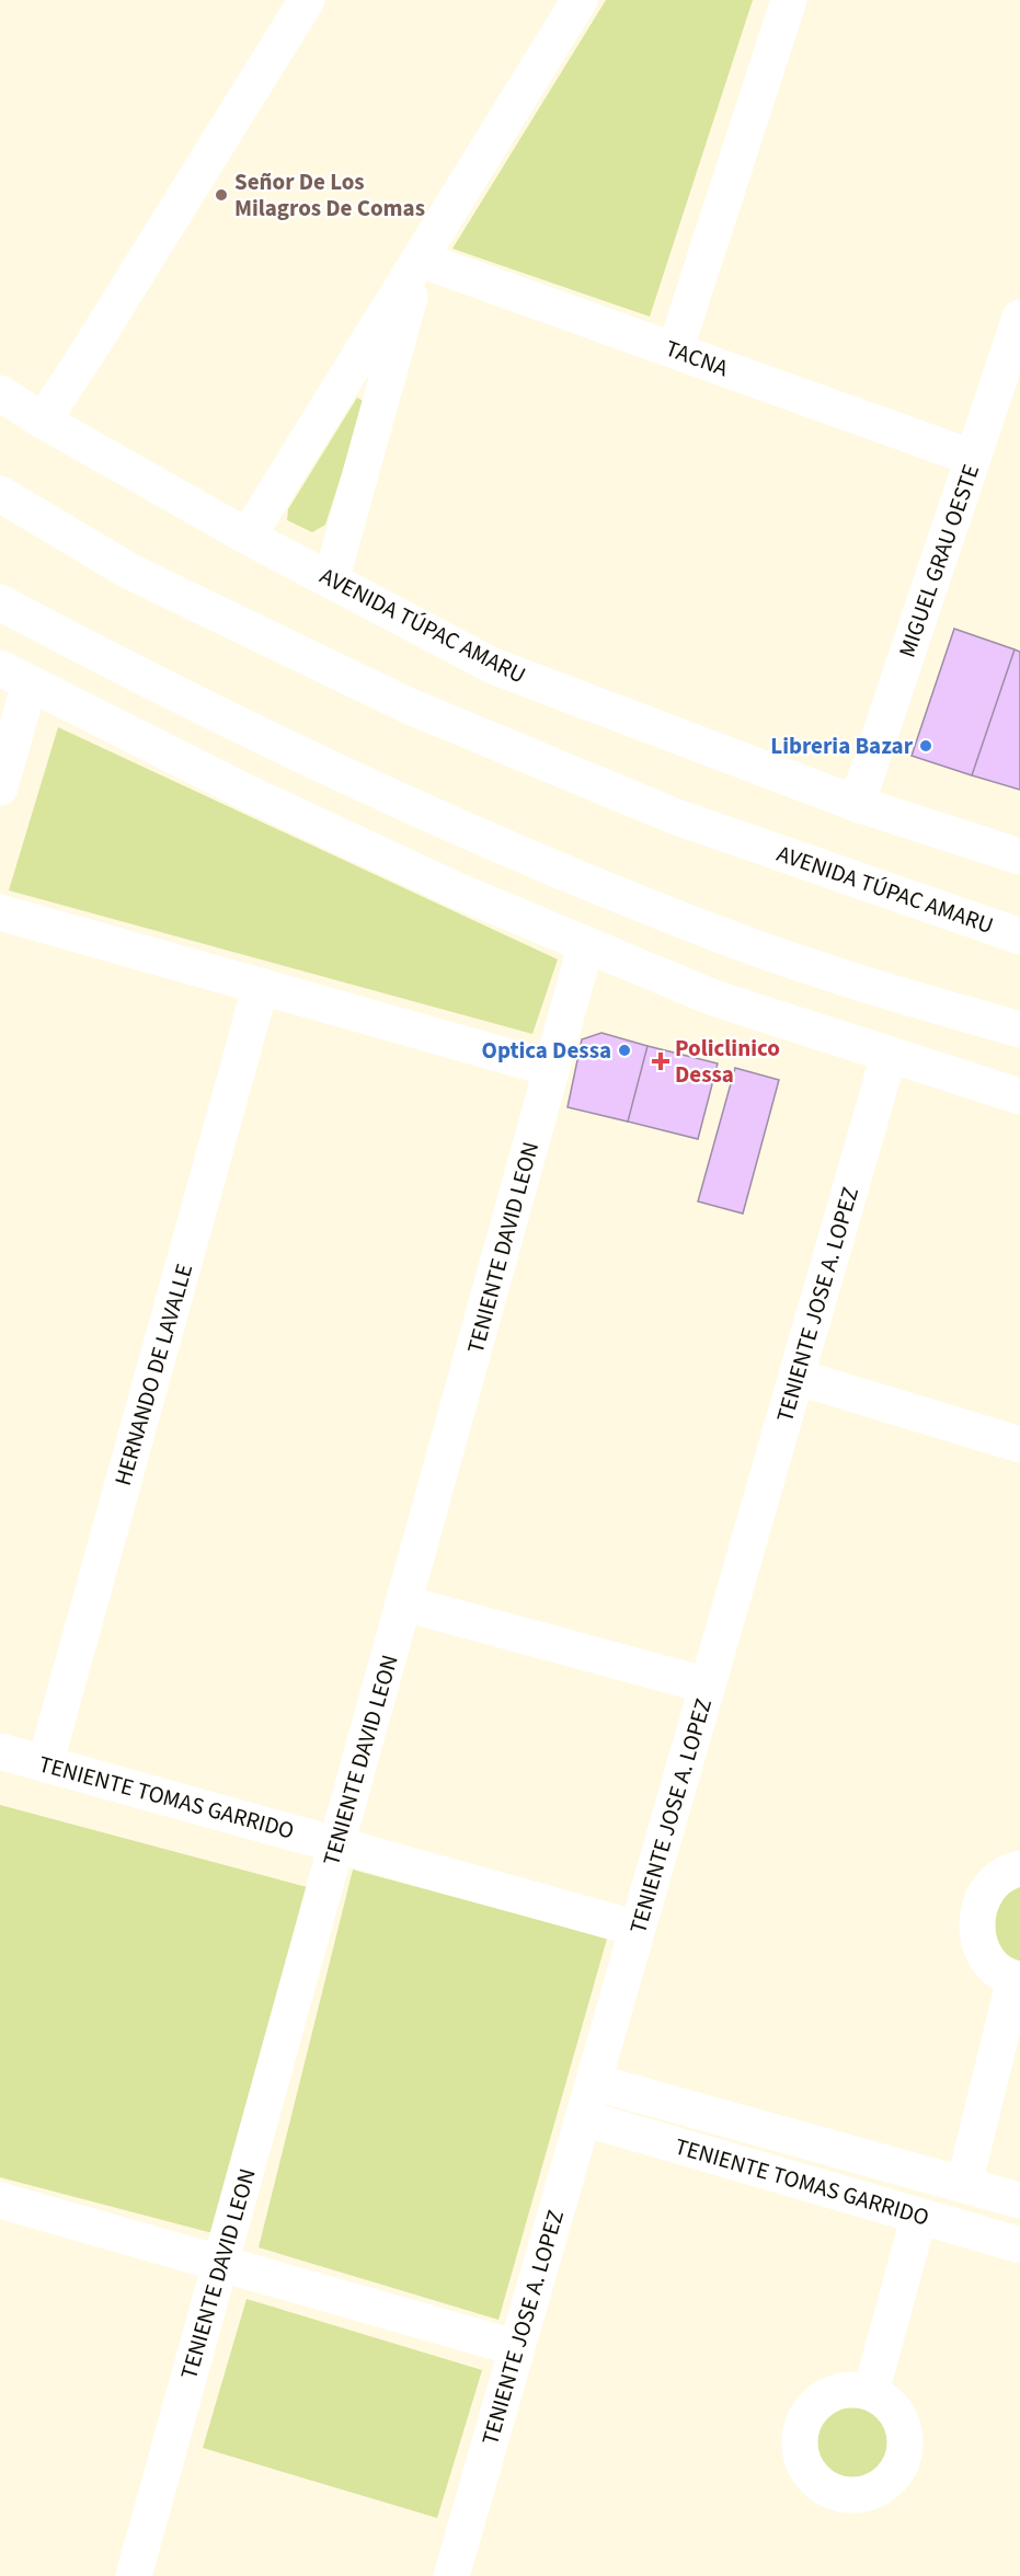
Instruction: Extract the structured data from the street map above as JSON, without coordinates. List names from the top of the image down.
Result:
{
  "streets": {
    "main road": [
      "TACNA",
      "MIGUEL GRAU OESTE",
      "AVENIDA TÚPAC AMARU",
      "TENIENTE DAVID LEON",
      "TENIENTE JOSE A. LOPEZ",
      "HERNANDO DE LAVALLE",
      "TENIENTE TOMAS GARRIDO"
    ]
  },
  "crossings": [
    ["TACNA", "MIGUEL GRAU OESTE"],
    ["MIGUEL GRAU OESTE", "AVENIDA TÚPAC AMARU"],
    ["TENIENTE DAVID LEON", "TENIENTE TOMAS GARRIDO"],
    ["TENIENTE JOSE A. LOPEZ", "TENIENTE TOMAS GARRIDO"],
    ["HERNANDO DE LAVALLE", "TENIENTE TOMAS GARRIDO"]
  ],
  "places": {
    "other": ["Señor De Los Milagros De Comas", "Libreria Bazar", "Optica Dessa"],
    "health": ["Policlinico Dessa"]
  }
}
